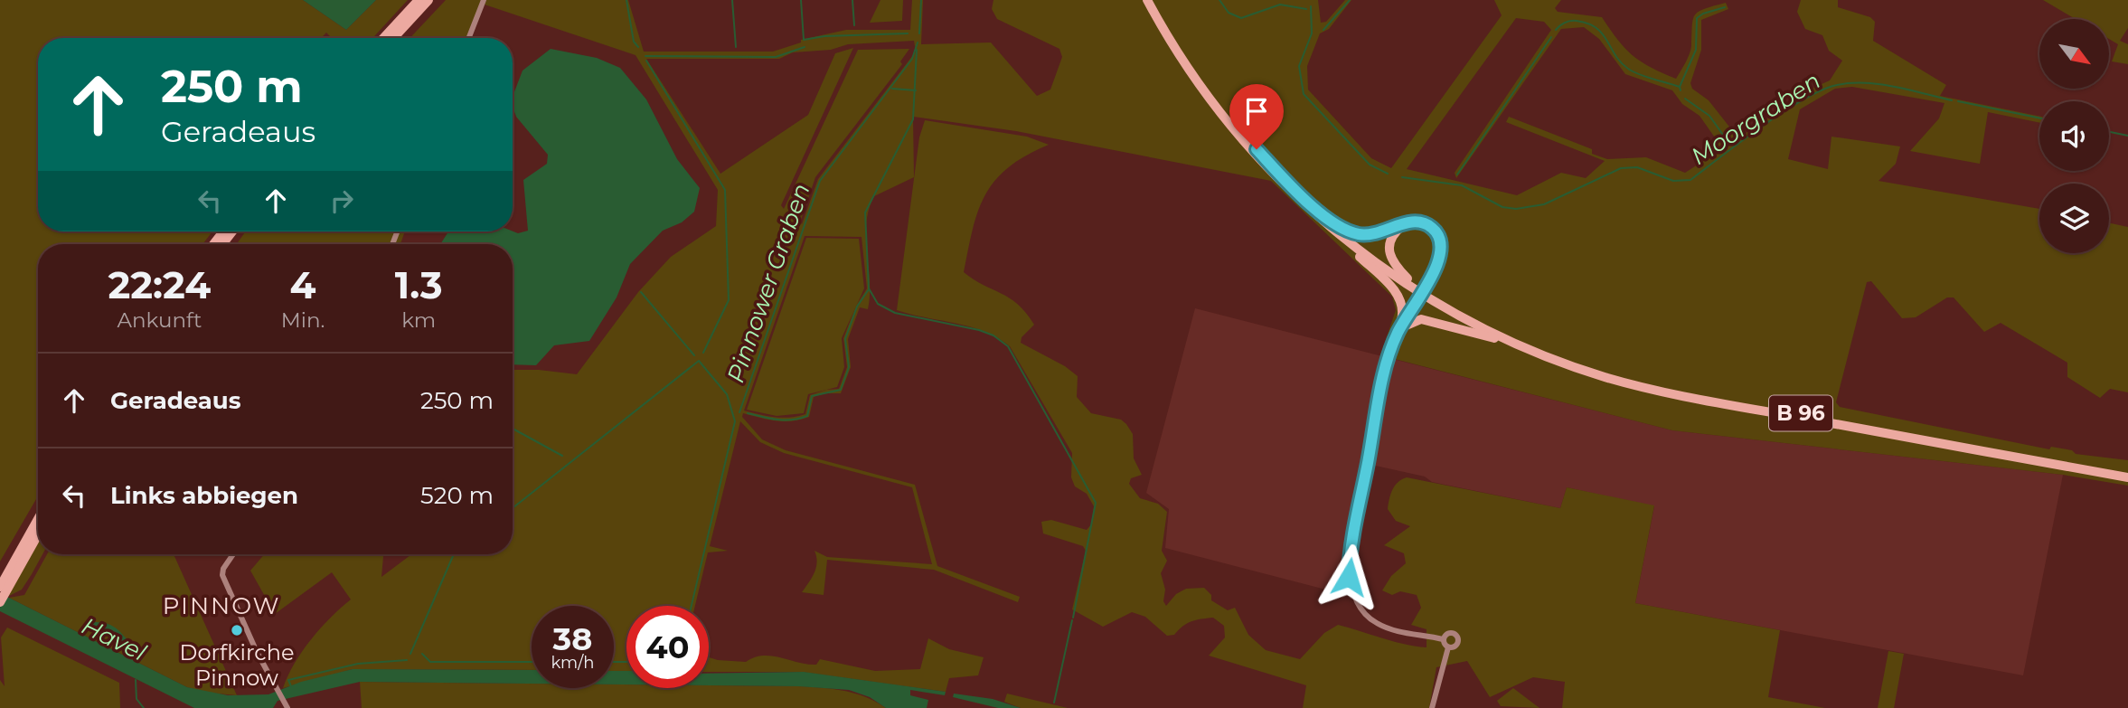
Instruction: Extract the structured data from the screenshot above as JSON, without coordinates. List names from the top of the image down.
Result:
{
  "streets": {
    "highway": ["B 96"]
  },
  "districts": ["PINNOW"],
  "water": ["Moorgraben", "Pinnower Graben", "Havel"],
  "places": ["Dorfkirche Pinnow"],
  "north": "bottom right",
  "page": {
    "turn": ["250 m", "Geradeaus"],
    "eta": [
      "22:24",
      "Ankunft",
      "4",
      "Min.",
      "1.3",
      "km"
    ],
    "list": [
      {
        "name": "Geradeaus",
        "value": "250 m"
      },
      {
        "name": "Links abbiegen",
        "value": "520 m"
      }
    ],
    "speed": "38 km/h",
    "limit": "40"
  }
}
